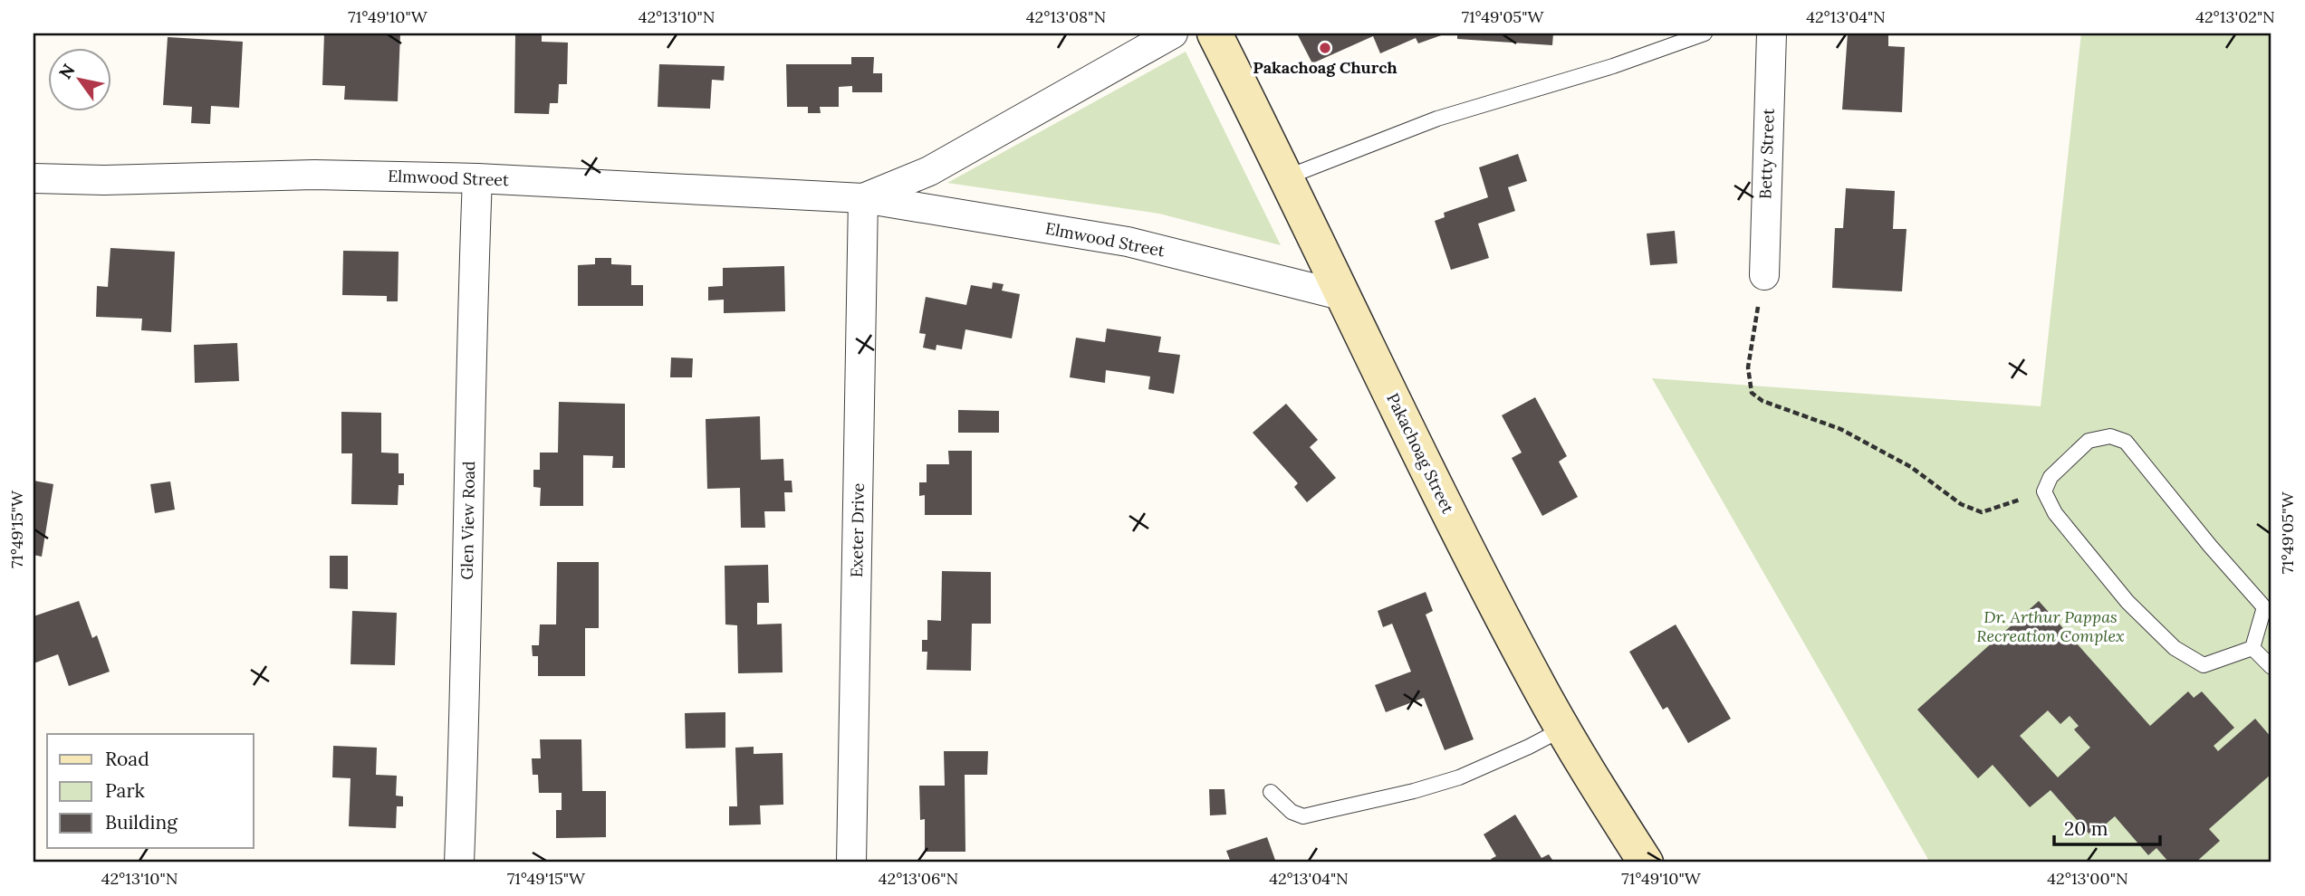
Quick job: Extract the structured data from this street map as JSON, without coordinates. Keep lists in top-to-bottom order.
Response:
{
  "streets": {
    "street": [
      "Betty Street",
      "Elmwood Street",
      "Pakachoag Street",
      "Glen View Road",
      "Exeter Drive"
    ]
  },
  "crossings": [
    ["Elmwood Street", "Pakachoag Street"],
    ["Elmwood Street", "Glen View Road"],
    ["Elmwood Street", "Exeter Drive"]
  ],
  "parks": ["Dr. Arthur Pappas Recreation Complex"],
  "places": ["Pakachoag Church"],
  "legend": ["Road", "Park", "Building"],
  "scale_bar": "20 m",
  "north": "top left",
  "coordinates": [
    "71°49'10\"W",
    "42°13'10\"N",
    "42°13'08\"N",
    "71°49'05\"W",
    "42°13'04\"N",
    "42°13'02\"N",
    "71°49'15\"W",
    "42°13'06\"N",
    "42°13'00\"N"
  ]
}
